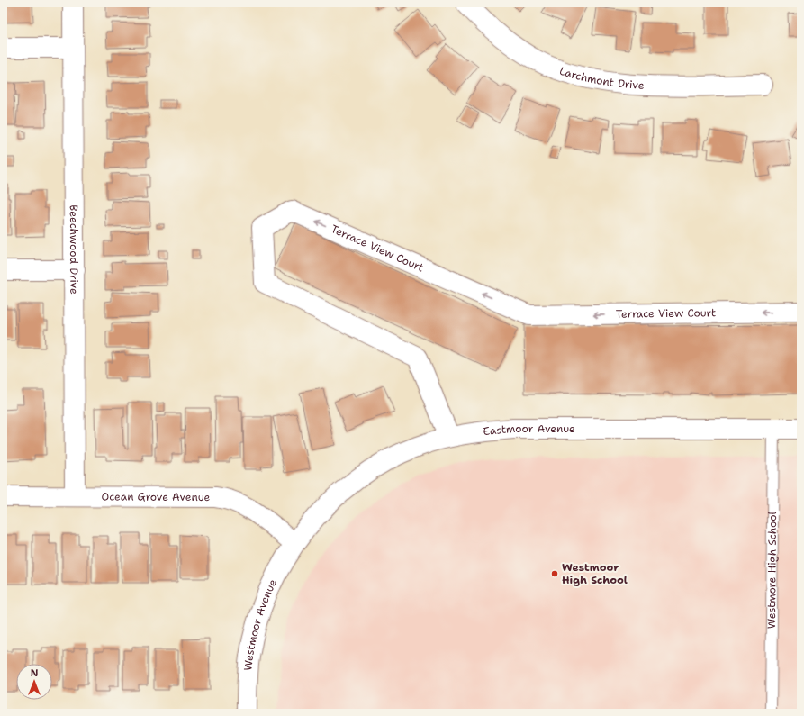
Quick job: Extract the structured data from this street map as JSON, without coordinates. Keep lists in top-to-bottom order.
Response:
{
  "streets": {
    "street": [
      "Larchmont Drive",
      "Terrace View Court",
      "Beechwood Drive",
      "Eastmoor Avenue",
      "Ocean Grove Avenue",
      "Westmoor Avenue"
    ],
    "lane": ["Westmore High School"]
  },
  "crossings": [
    ["Terrace View Court", "Eastmoor Avenue"],
    ["Beechwood Drive", "Ocean Grove Avenue"],
    ["Eastmoor Avenue", "Ocean Grove Avenue"],
    ["Eastmoor Avenue", "Westmore High School"],
    ["Eastmoor Avenue", "Westmoor Avenue"],
    ["Ocean Grove Avenue", "Westmoor Avenue"]
  ],
  "places": ["Westmoor High School"],
  "north": "top"
}
